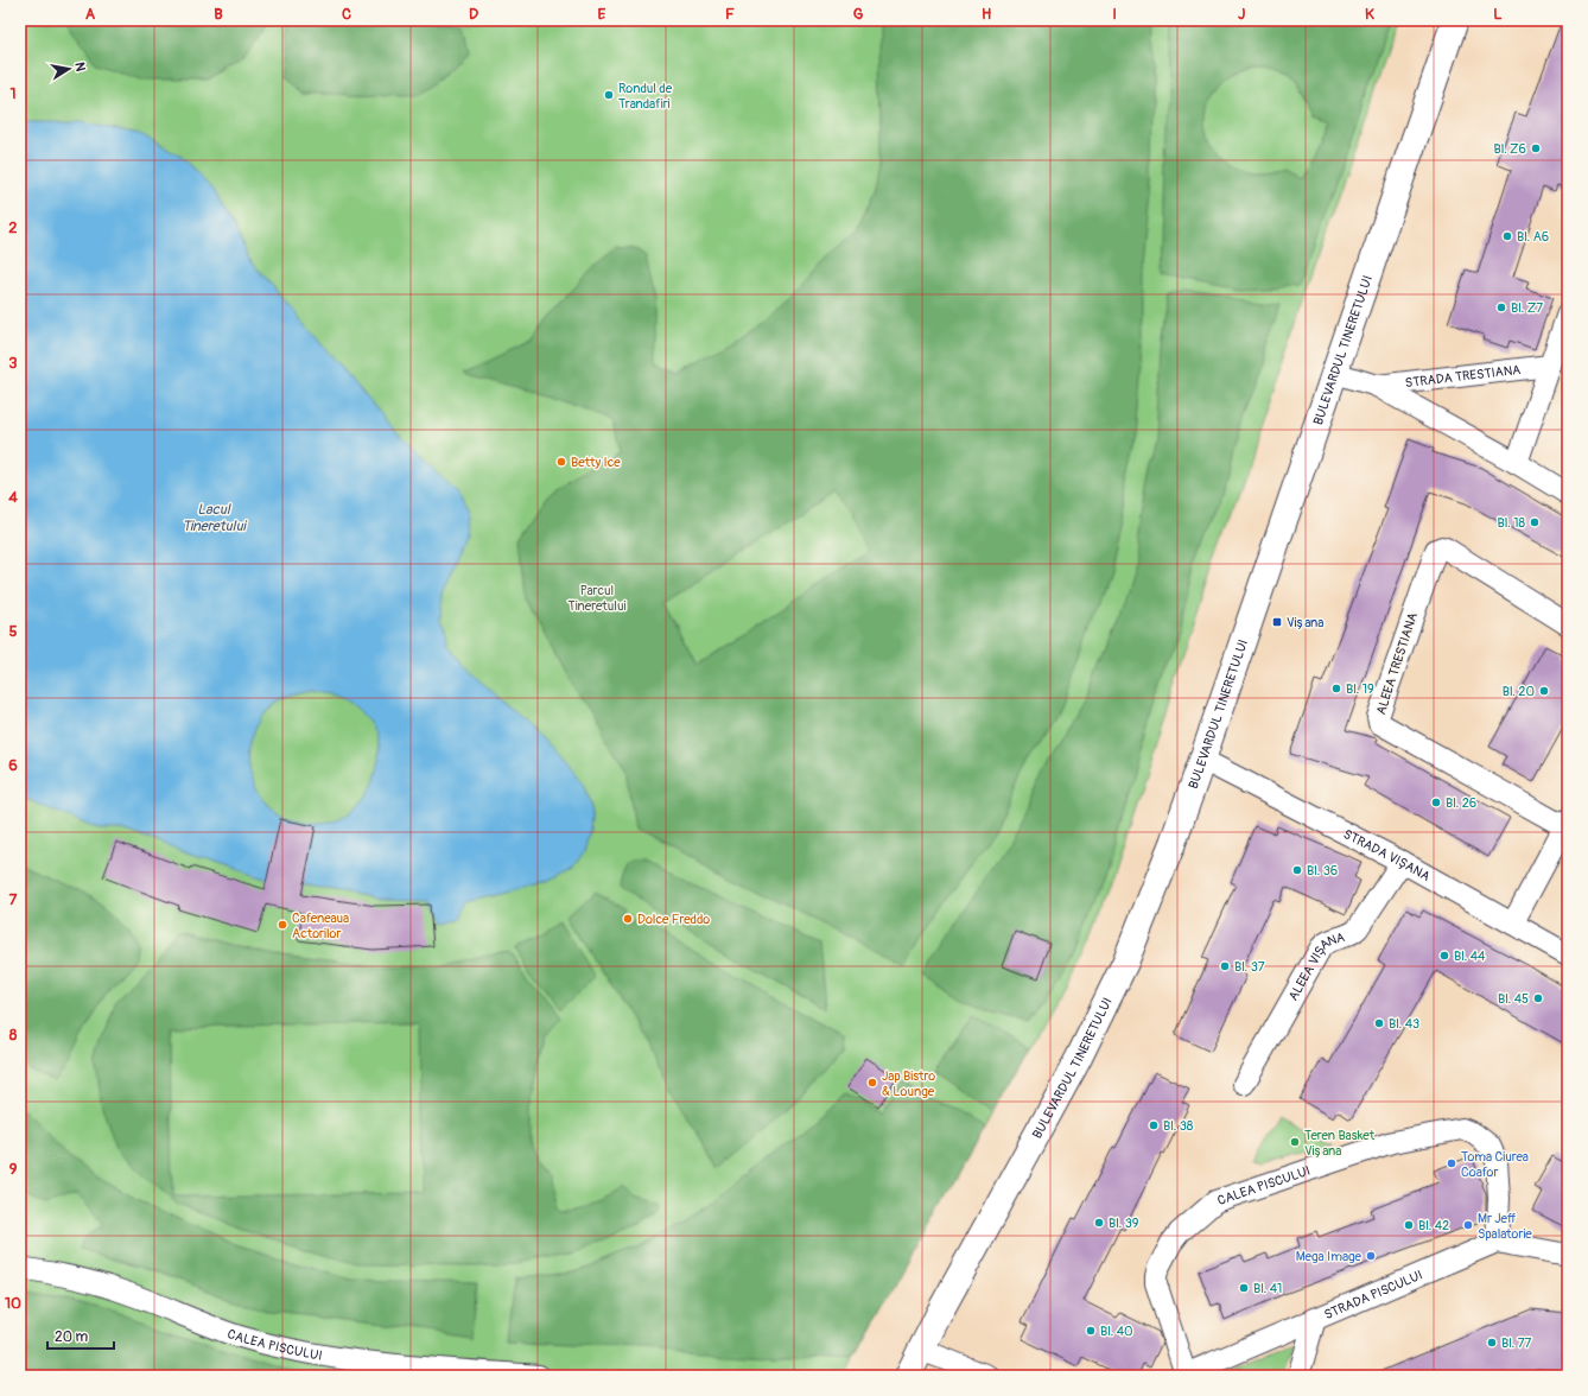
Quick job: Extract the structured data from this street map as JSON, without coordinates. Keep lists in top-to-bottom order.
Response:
{
  "streets": {
    "main road": ["BULEVARDUL TINERETULUI"],
    "street": [
      "STRADA TRESTIANA",
      "ALEEA TRESTIANA",
      "STRADA VIȘANA",
      "ALEEA VIȘANA",
      "CALEA PISCULUI",
      "STRADA PISCULUI"
    ]
  },
  "crossings": [
    ["BULEVARDUL TINERETULUI", "STRADA VIȘANA"],
    ["ALEEA TRESTIANA", "STRADA VIȘANA"],
    ["STRADA VIȘANA", "ALEEA VIȘANA"],
    ["CALEA PISCULUI", "STRADA PISCULUI"]
  ],
  "water": ["Lacul Tineretului"],
  "parks": ["Parcul Tineretului"],
  "places": {
    "other": [
      "Rondul de Trandafiri",
      "Bl. Z6",
      "Bl. A6",
      "Bl. Z7",
      "Betty Ice",
      "Bl. 18",
      "Bl. 19",
      "Bl. 20",
      "Bl. 26",
      "Bl. 36",
      "Dolce Freddo",
      "Cafeneaua Actorilor",
      "Bl. 44",
      "Bl. 37",
      "Bl. 45",
      "Bl. 43",
      "Jap Bistro & Lounge",
      "Bl. 38",
      "Teren Basket Vișana",
      "Toma Ciurea Coafor",
      "Bl. 39",
      "Bl. 42",
      "Mr Jeff Spalatorie",
      "Mega Image",
      "Bl. 41",
      "Bl. 40",
      "Bl. 77"
    ],
    "transit": ["Vișana"]
  },
  "scale_bar": "20 m",
  "north": "right",
  "grid": {
    "columns": [
      "A",
      "B",
      "C",
      "D",
      "E",
      "F",
      "G",
      "H",
      "I",
      "J",
      "K",
      "L"
    ],
    "rows": [
      "1",
      "2",
      "3",
      "4",
      "5",
      "6",
      "7",
      "8",
      "9",
      "10"
    ]
  }
}
